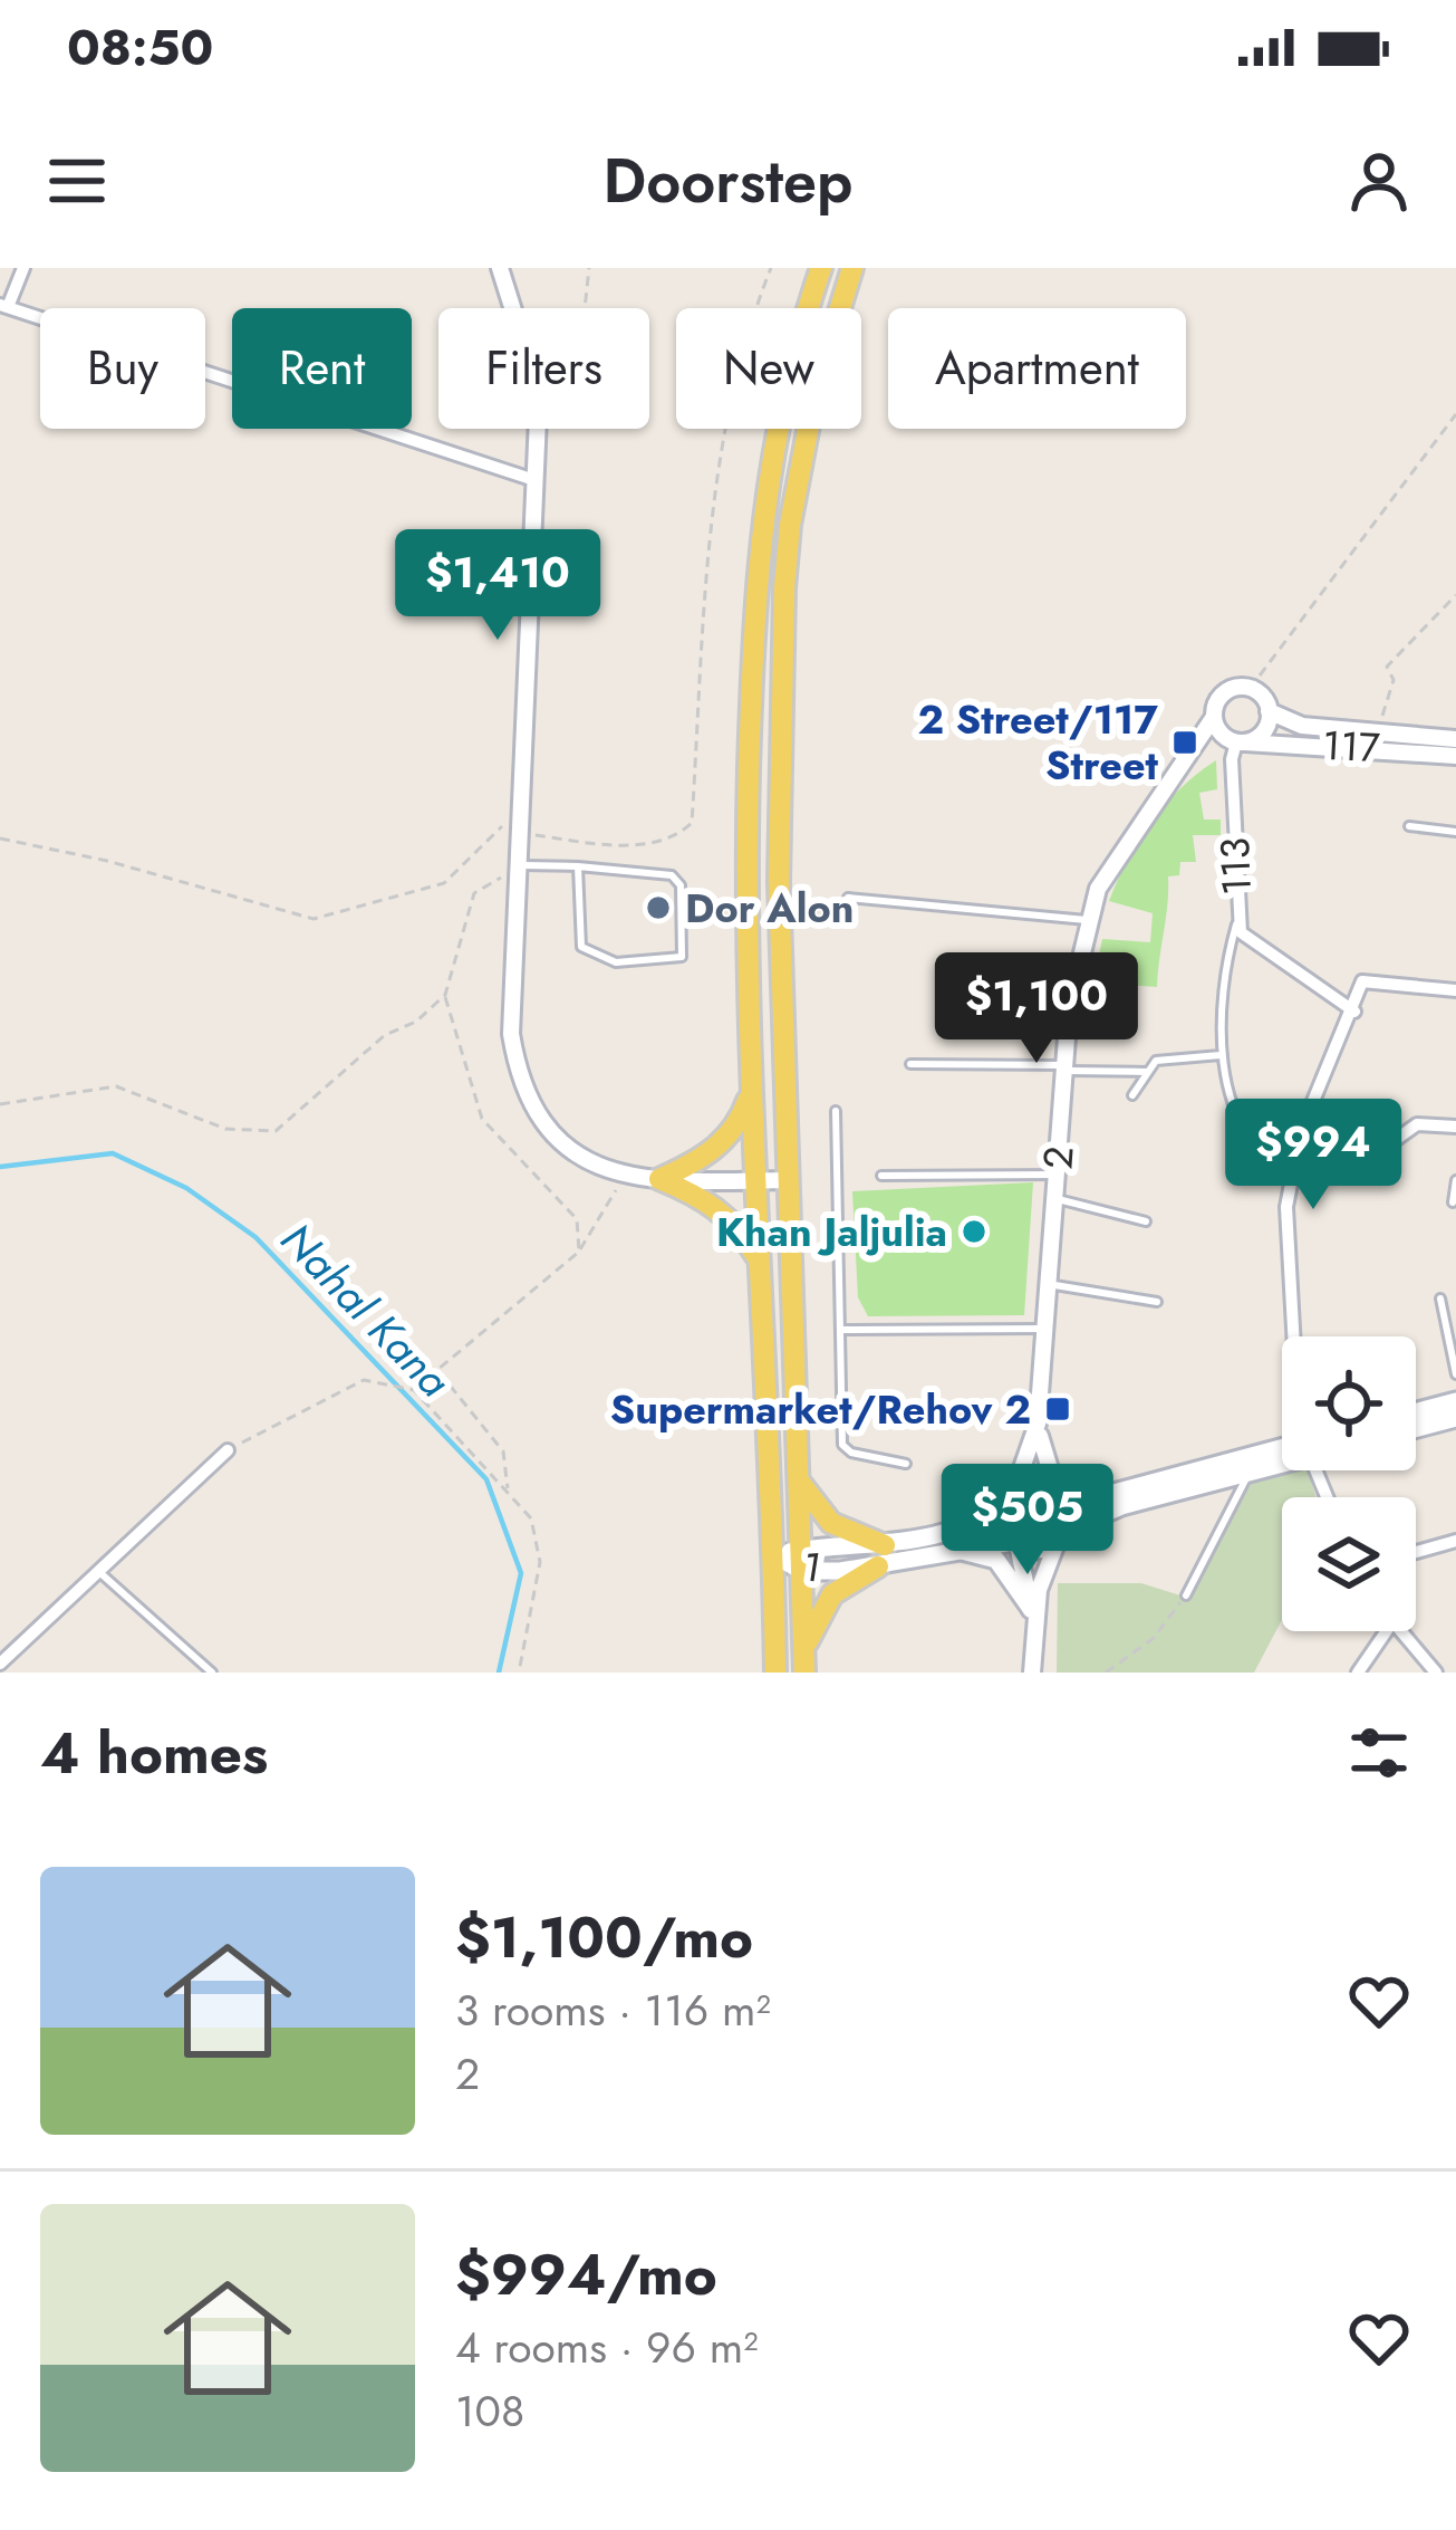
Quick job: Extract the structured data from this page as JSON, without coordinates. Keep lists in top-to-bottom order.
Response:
{
  "streets": {
    "main road": ["1"],
    "street": ["117", "113", "2"]
  },
  "crossings": [
    ["117", "113"],
    ["117", "2"],
    ["113", "2"],
    ["2", "1"]
  ],
  "water": ["Nahal Kana"],
  "places": {
    "transit": ["2 Street/117 Street", "Supermarket/Rehov 2"],
    "other": ["Dor Alon", "Khan Jaljulia"]
  },
  "page": {
    "status": "08:50",
    "header": "Doorstep",
    "chip": [
      "Buy",
      "Rent",
      "Filters",
      "New",
      "Apartment"
    ],
    "price": [
      "$1,410",
      "$1,100",
      "$994",
      "$505"
    ],
    "heading": "4 homes",
    "list": [
      {
        "name": "$1,100/mo",
        "note": "3 rooms · 116 m² · 2"
      },
      {
        "name": "$994/mo",
        "note": "4 rooms · 96 m² · 108"
      }
    ]
  }
}
